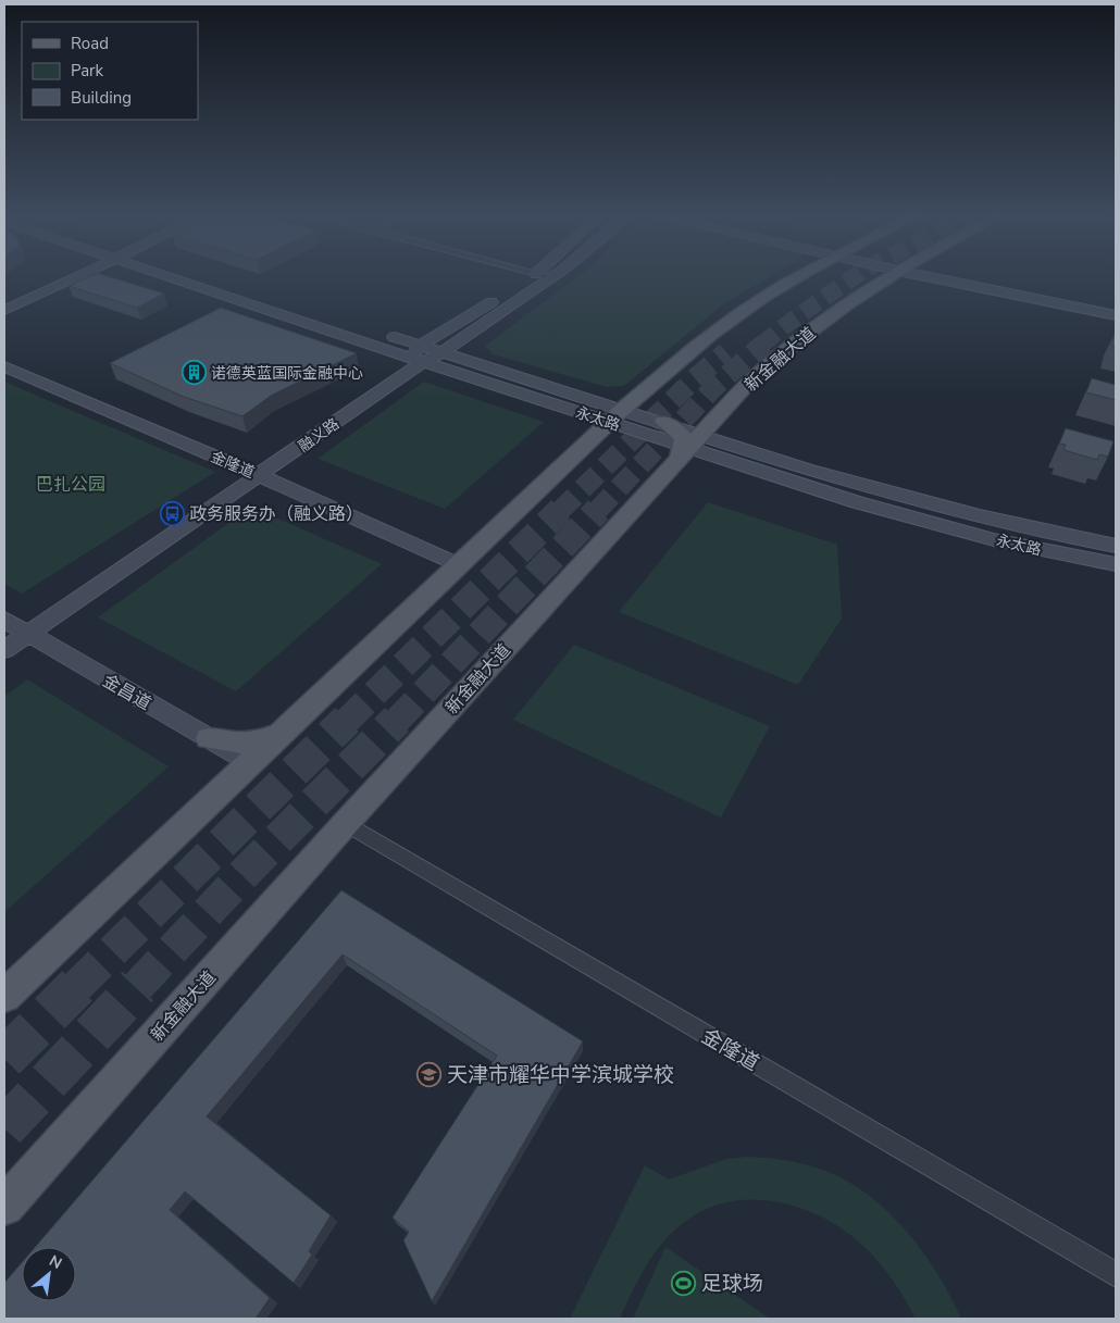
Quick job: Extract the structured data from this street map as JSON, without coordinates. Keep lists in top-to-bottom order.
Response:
{
  "streets": {
    "main road": [
      "新金融大道",
      "永太路",
      "融义路",
      "金隆道",
      "金昌道"
    ]
  },
  "crossings": [
    ["新金融大道", "永太路"],
    ["新金融大道", "金隆道"],
    ["永太路", "融义路"],
    ["融义路", "金隆道"],
    ["融义路", "金昌道"]
  ],
  "parks": ["巴扎公园"],
  "places": {
    "building": ["诺德英蓝国际金融中心"],
    "bus stop": ["政务服务办（融义路）"],
    "school or university": ["天津市耀华中学滨城学校"],
    "sports": ["足球场"]
  },
  "legend": ["Road", "Park", "Building"],
  "north": "top right"
}
